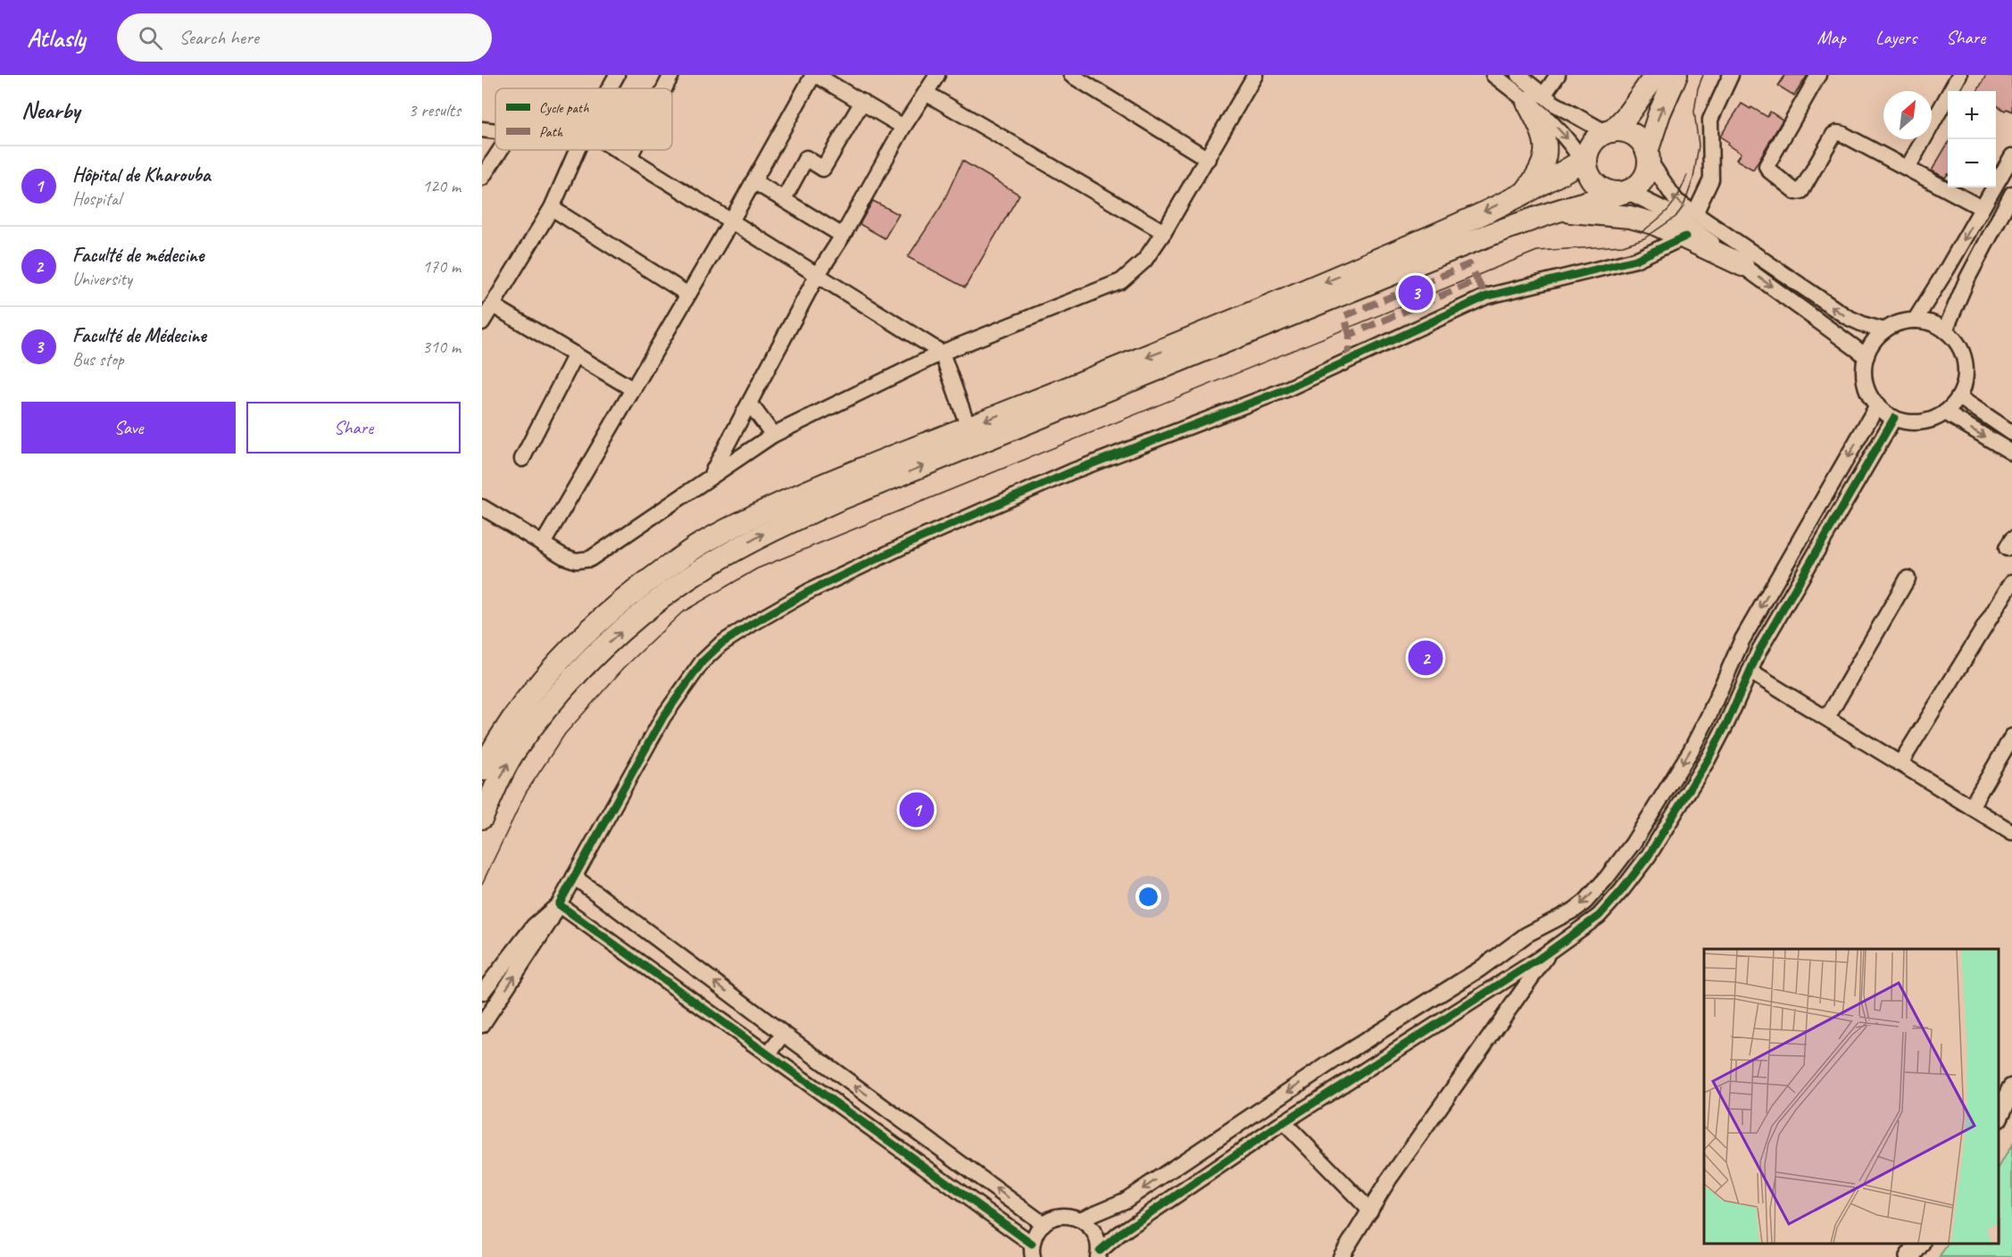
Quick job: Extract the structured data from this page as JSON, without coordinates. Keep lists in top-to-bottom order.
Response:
{
  "legend": ["Cycle path", "Path"],
  "north": "top right",
  "page": {
    "header": "Atlasly",
    "search": "Search here",
    "nav": ["Map", "Layers", "Share"],
    "heading": ["Nearby", "3 results"],
    "map_buttons": ["+", "−"],
    "list": [
      {
        "mark": "1",
        "name": "Hôpital de Kharouba",
        "note": "Hospital",
        "value": "120 m"
      },
      {
        "mark": "2",
        "name": "Faculté de médecine",
        "note": "University",
        "value": "170 m"
      },
      {
        "mark": "3",
        "name": "Faculté de Médecine",
        "note": "Bus stop",
        "value": "310 m"
      }
    ],
    "pins": ["3", "2", "1"],
    "buttons": ["Save", "Share"]
  }
}
